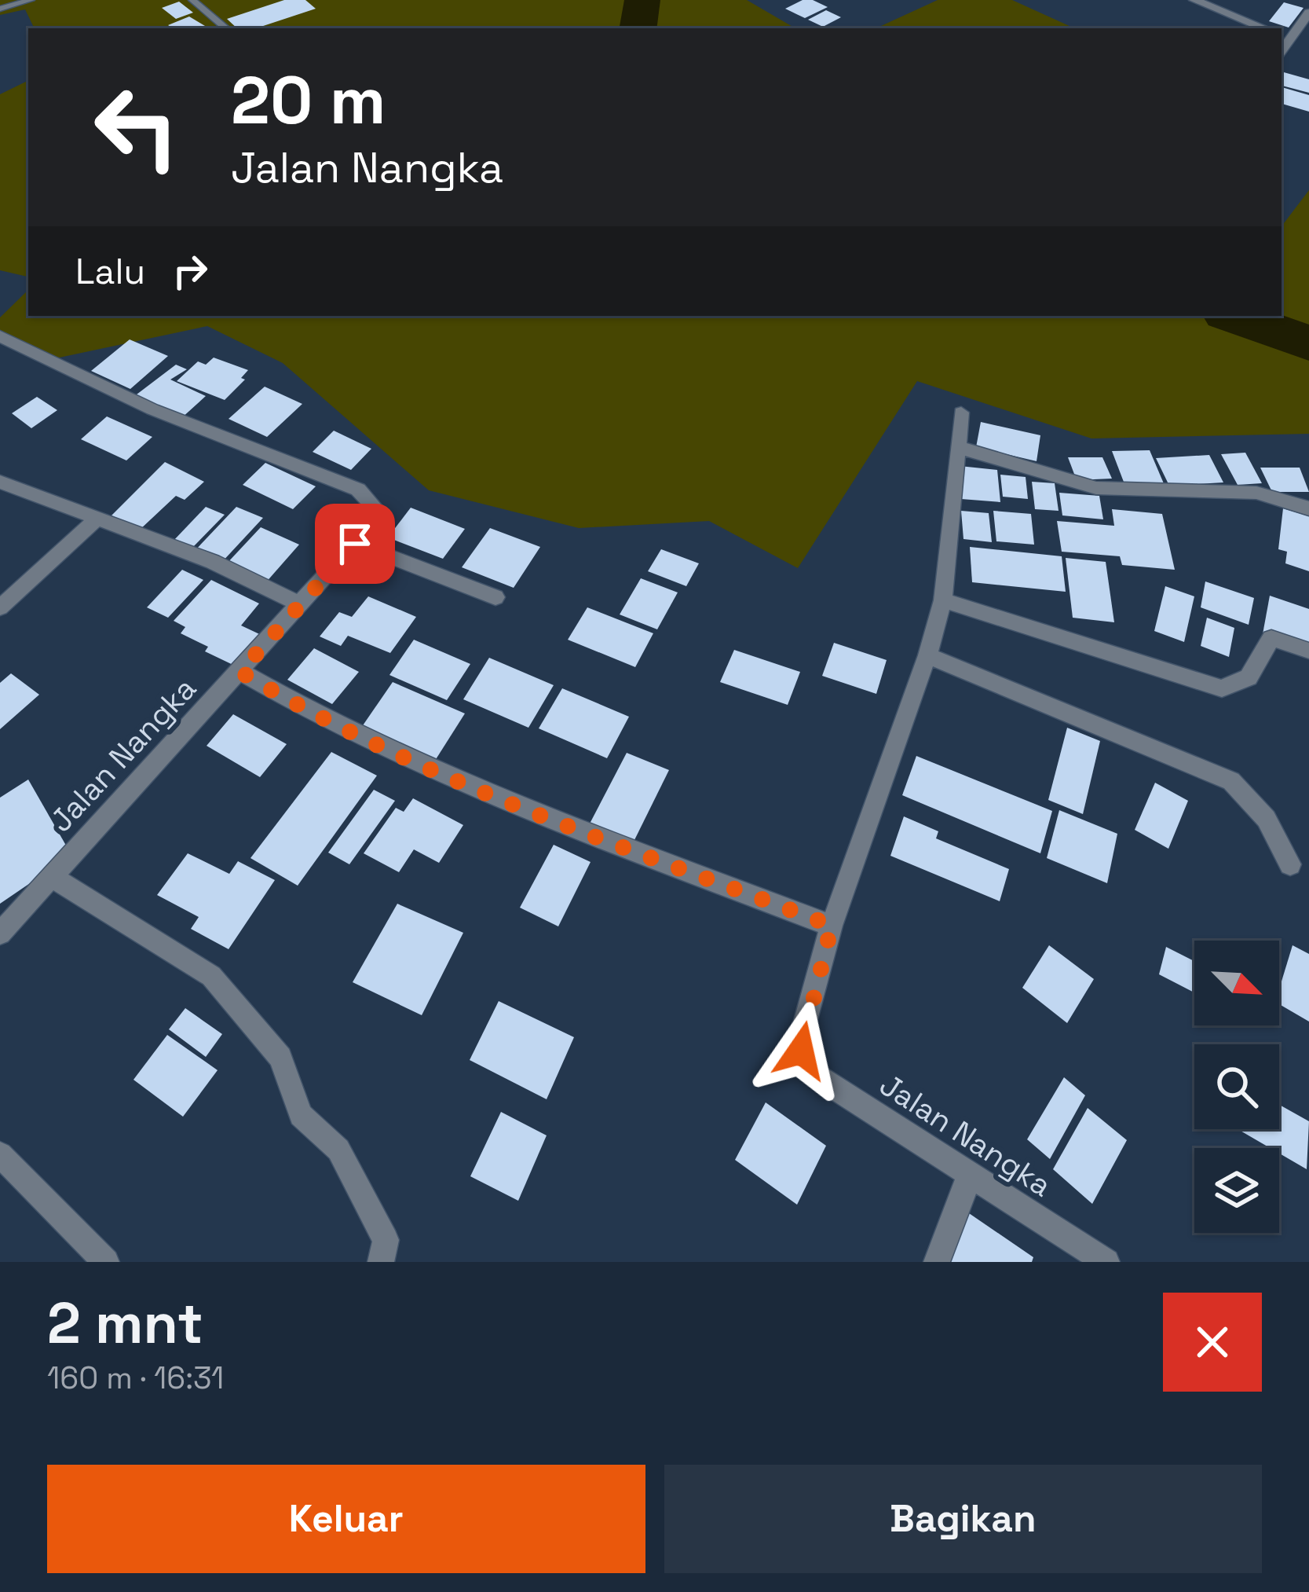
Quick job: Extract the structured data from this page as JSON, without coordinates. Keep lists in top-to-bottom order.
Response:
{
  "streets": {
    "street": ["Jalan Nangka"]
  },
  "north": "bottom right",
  "page": {
    "turn": ["20 m", "Jalan Nangka"],
    "then": "Lalu",
    "heading": ["2 mnt", "160 m · 16:31"],
    "buttons": ["Keluar", "Bagikan"]
  }
}
